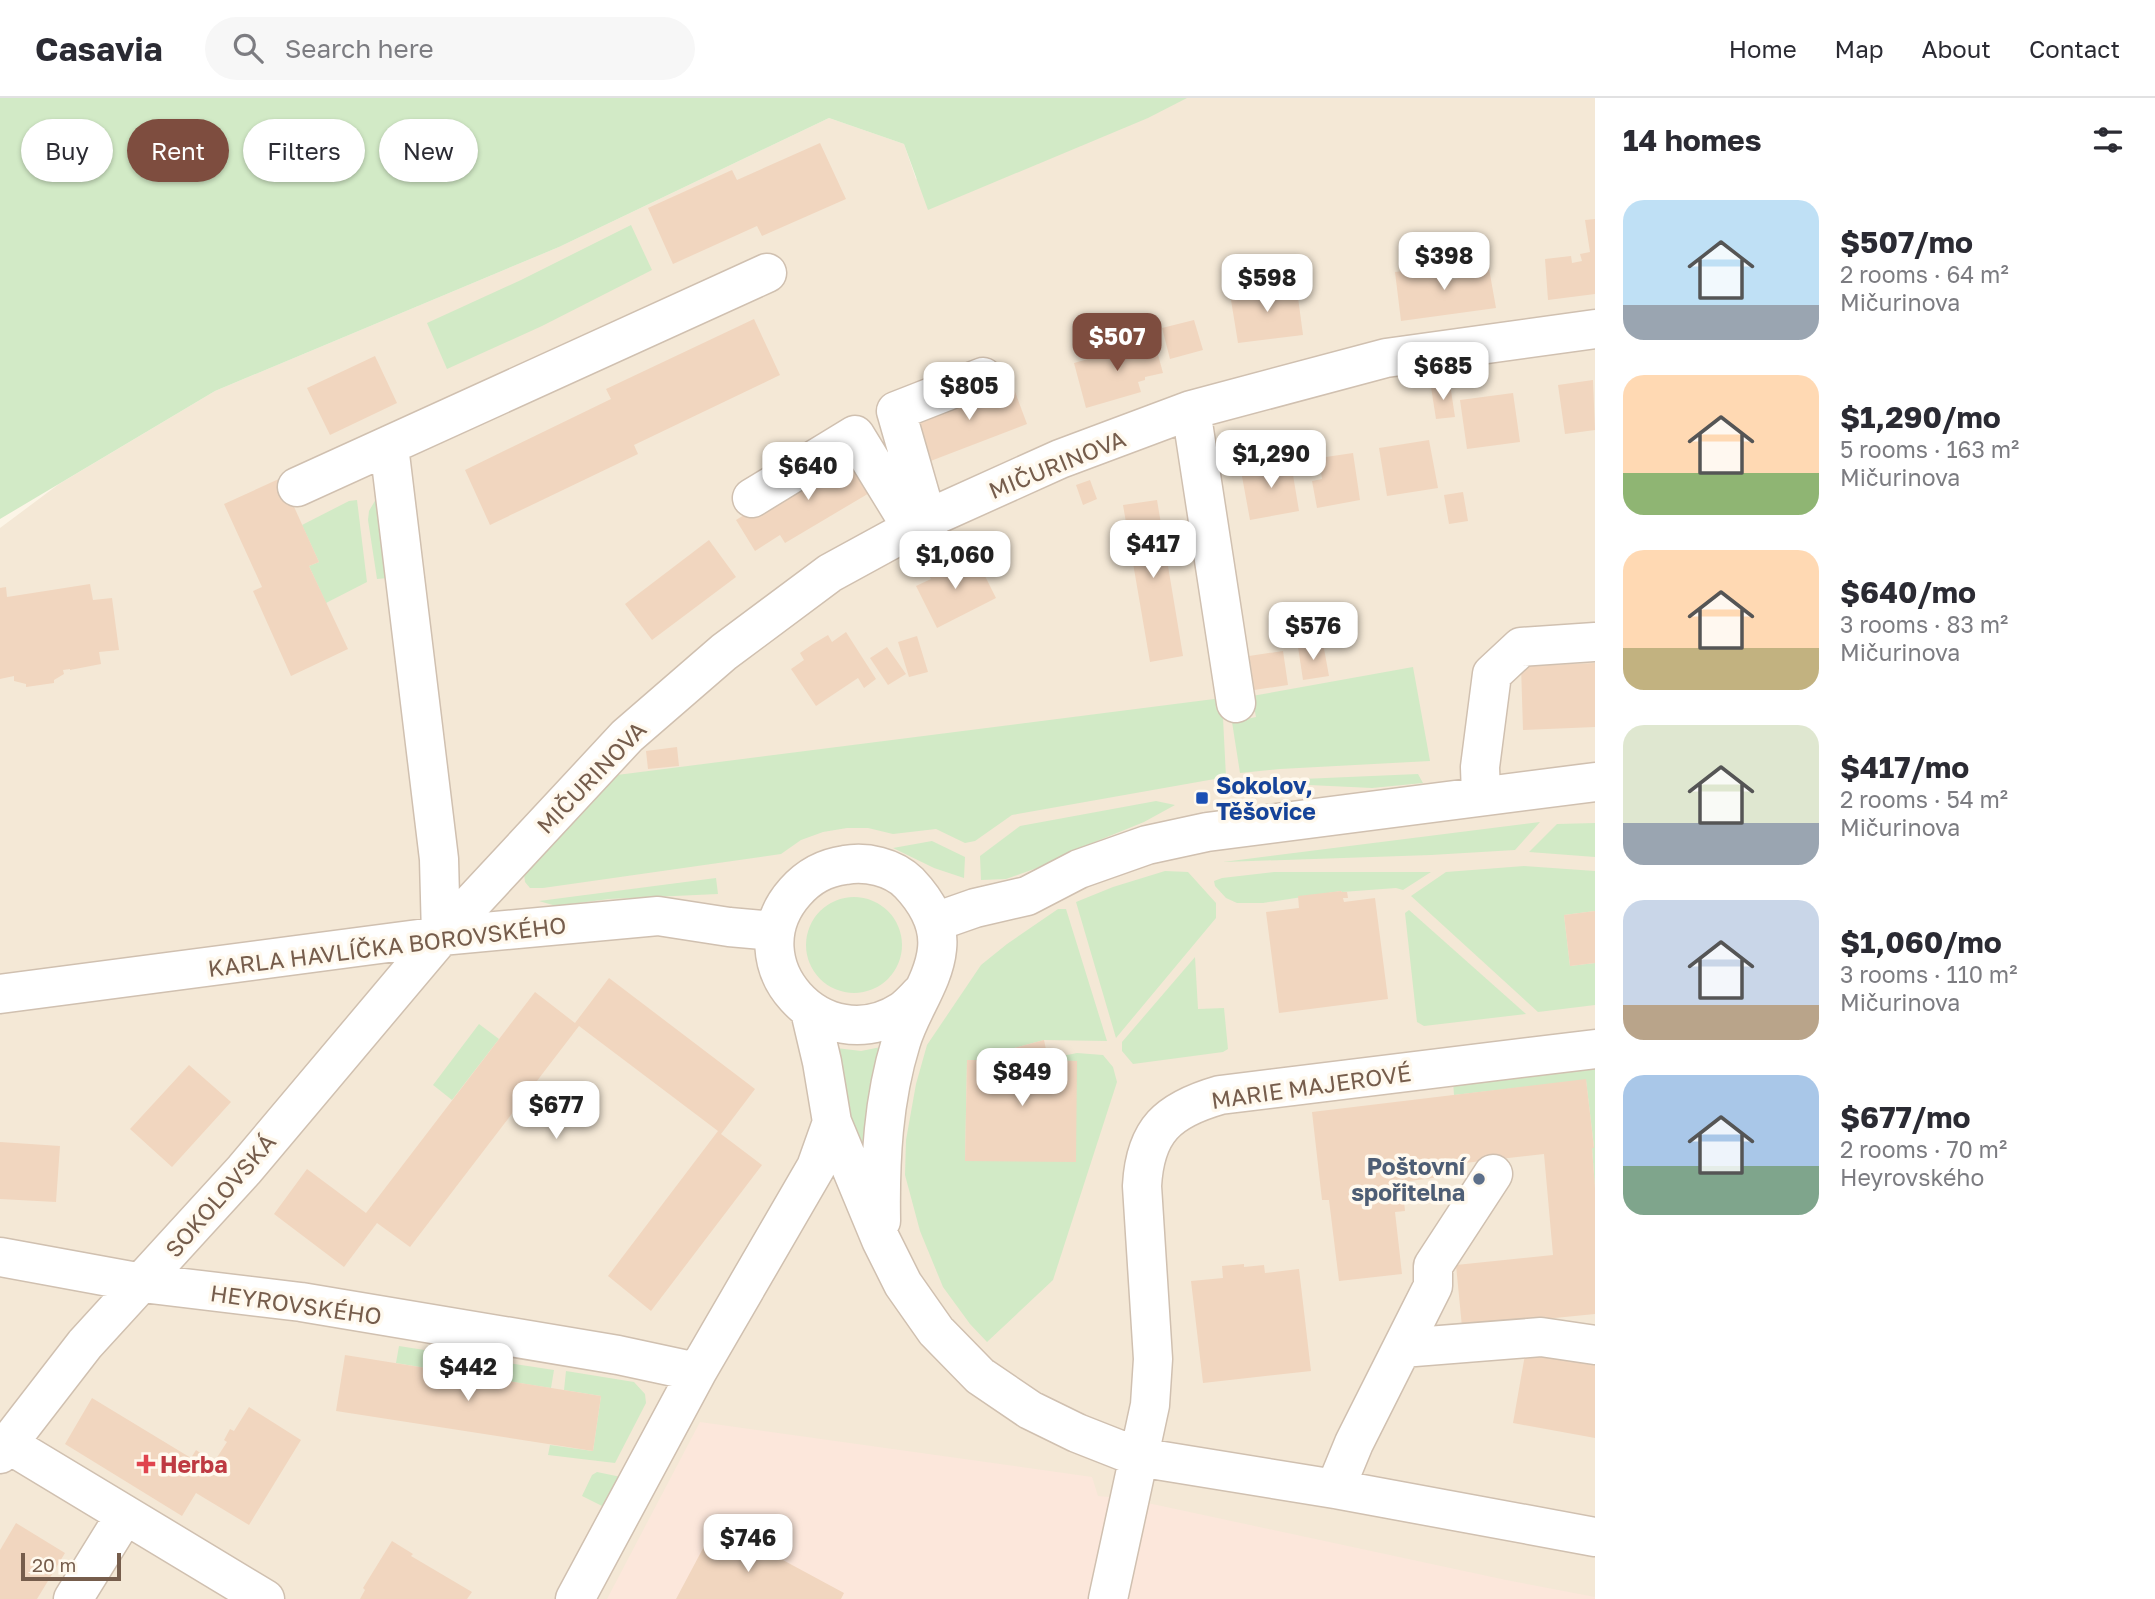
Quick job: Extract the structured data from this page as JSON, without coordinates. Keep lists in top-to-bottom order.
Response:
{
  "streets": {
    "street": [
      "MIČURINOVA",
      "KARLA HAVLÍČKA BOROVSKÉHO",
      "MARIE MAJEROVÉ",
      "SOKOLOVSKÁ",
      "HEYROVSKÉHO"
    ]
  },
  "crossings": [
    ["MIČURINOVA", "KARLA HAVLÍČKA BOROVSKÉHO"],
    ["MIČURINOVA", "SOKOLOVSKÁ"],
    ["KARLA HAVLÍČKA BOROVSKÉHO", "SOKOLOVSKÁ"],
    ["SOKOLOVSKÁ", "HEYROVSKÉHO"]
  ],
  "places": {
    "transit": ["Sokolov, Těšovice"],
    "other": ["Poštovní spořitelna"],
    "health": ["Herba"]
  },
  "scale_bar": "20 m",
  "page": {
    "header": "Casavia",
    "search": "Search here",
    "nav": [
      "Home",
      "Map",
      "About",
      "Contact"
    ],
    "heading": "14 homes",
    "chip": [
      "Buy",
      "Rent",
      "Filters",
      "New"
    ],
    "list": [
      {
        "name": "$507/mo",
        "note": "2 rooms · 64 m² · Mičurinova"
      },
      {
        "name": "$1,290/mo",
        "note": "5 rooms · 163 m² · Mičurinova"
      },
      {
        "name": "$640/mo",
        "note": "3 rooms · 83 m² · Mičurinova"
      },
      {
        "name": "$417/mo",
        "note": "2 rooms · 54 m² · Mičurinova"
      },
      {
        "name": "$1,060/mo",
        "note": "3 rooms · 110 m² · Mičurinova"
      },
      {
        "name": "$677/mo",
        "note": "2 rooms · 70 m² · Heyrovského"
      }
    ],
    "price": [
      "$398",
      "$598",
      "$507",
      "$685",
      "$805",
      "$1,290",
      "$640",
      "$417",
      "$1,060",
      "$576",
      "$849",
      "$677",
      "$442",
      "$746"
    ],
    "scale": "20 m"
  }
}
